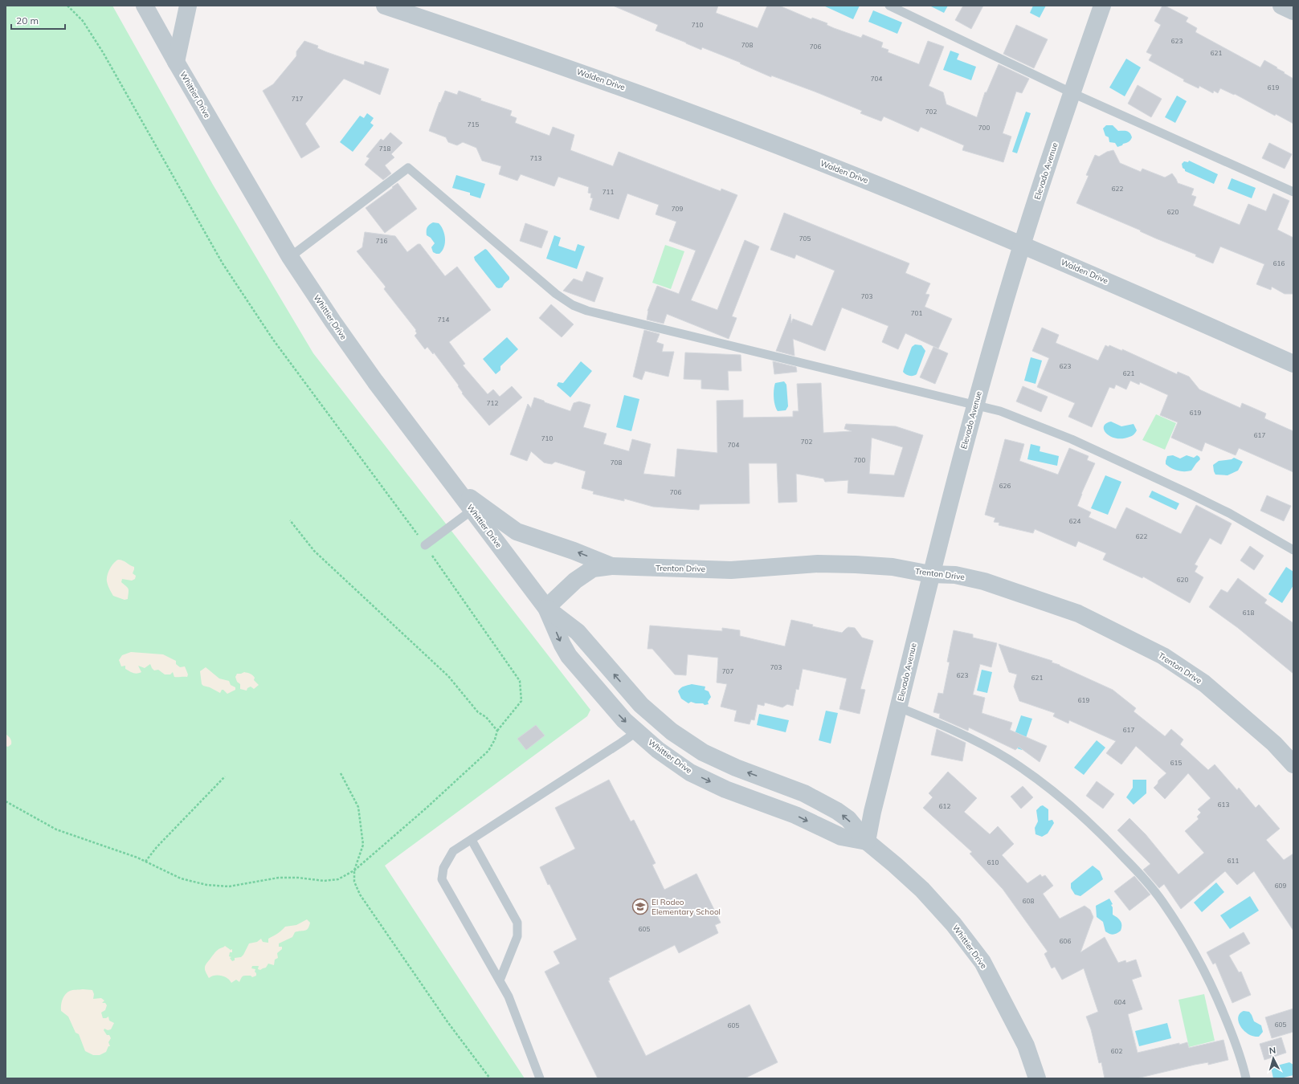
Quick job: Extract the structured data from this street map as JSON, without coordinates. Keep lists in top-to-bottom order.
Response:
{
  "streets": {
    "street": [
      "Walden Drive",
      "Whittier Drive",
      "Elevado Avenue",
      "Trenton Drive"
    ]
  },
  "crossings": [
    ["Walden Drive", "Elevado Avenue"],
    ["Whittier Drive", "Elevado Avenue"],
    ["Whittier Drive", "Trenton Drive"],
    ["Elevado Avenue", "Trenton Drive"]
  ],
  "places": {
    "school or university": ["El Rodeo Elementary School"]
  },
  "house_numbers": [
    "710",
    "623",
    "708",
    "706",
    "621",
    "704",
    "619",
    "717",
    "702",
    "715",
    "700",
    "718",
    "713",
    "622",
    "711",
    "709",
    "620",
    "705",
    "716",
    "616",
    "703",
    "701",
    "714",
    "623",
    "621",
    "712",
    "619",
    "617",
    "710",
    "702",
    "704",
    "700",
    "708",
    "626",
    "706",
    "624",
    "622",
    "620",
    "618",
    "703",
    "707",
    "623",
    "621",
    "619",
    "617",
    "615",
    "613",
    "612",
    "611",
    "610",
    "609",
    "608",
    "605",
    "606",
    "604",
    "605",
    "605",
    "602"
  ],
  "scale_bar": "20 m",
  "north": "top"
}
